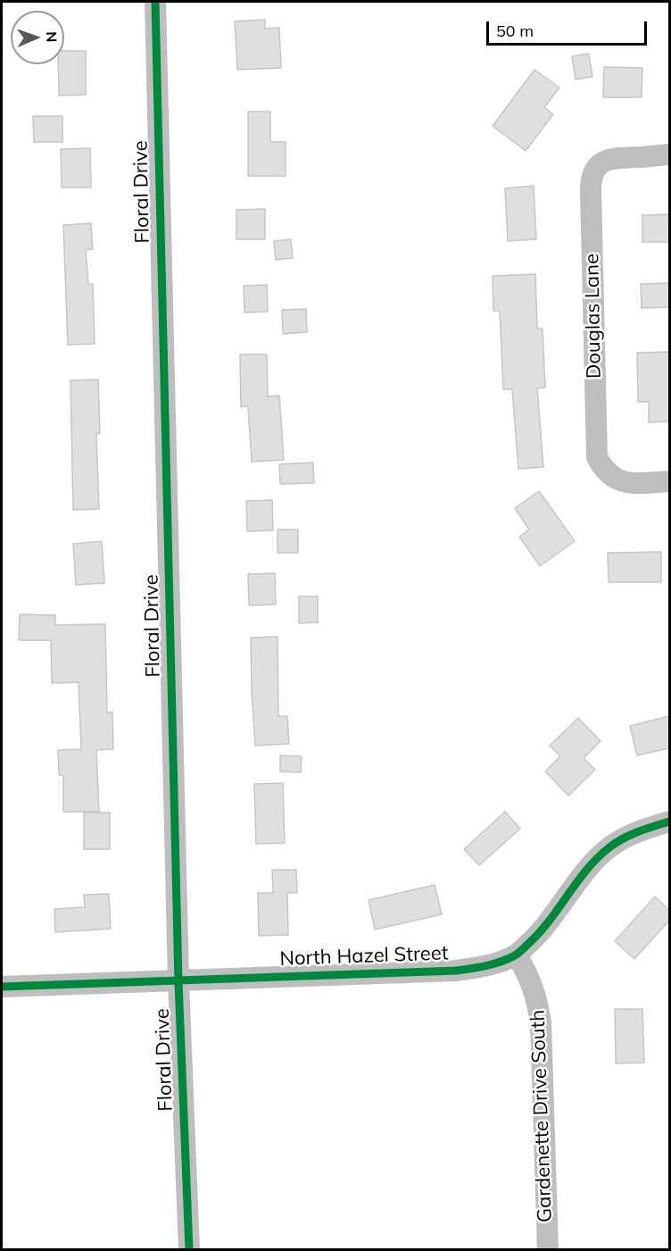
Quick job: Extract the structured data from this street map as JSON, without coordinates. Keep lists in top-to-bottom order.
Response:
{
  "streets": {
    "street": [
      "Floral Drive",
      "Douglas Lane",
      "North Hazel Street",
      "Gardenette Drive South"
    ]
  },
  "crossings": [
    ["Floral Drive", "North Hazel Street"],
    ["North Hazel Street", "Gardenette Drive South"]
  ],
  "scale_bar": "50 m",
  "north": "right"
}
